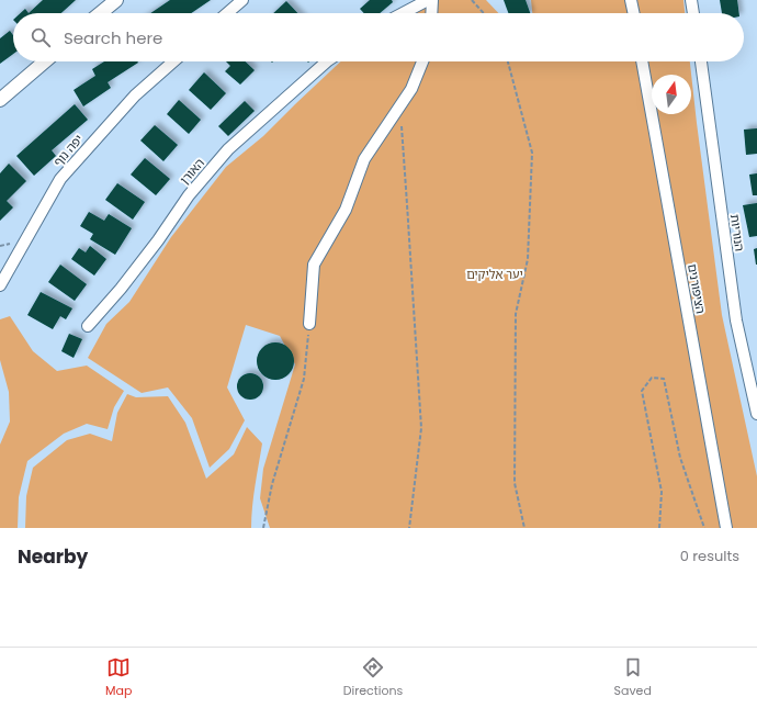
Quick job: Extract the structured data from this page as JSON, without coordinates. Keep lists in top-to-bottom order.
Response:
{
  "streets": {
    "street": [
      "יפה נוף",
      "האורן",
      "הנוריות",
      "הציפורנים"
    ]
  },
  "parks": ["יער אליקים"],
  "north": "top",
  "page": {
    "search": "Search here",
    "heading": ["Nearby", "0 results"],
    "nav": ["Map", "Directions", "Saved"]
  }
}
